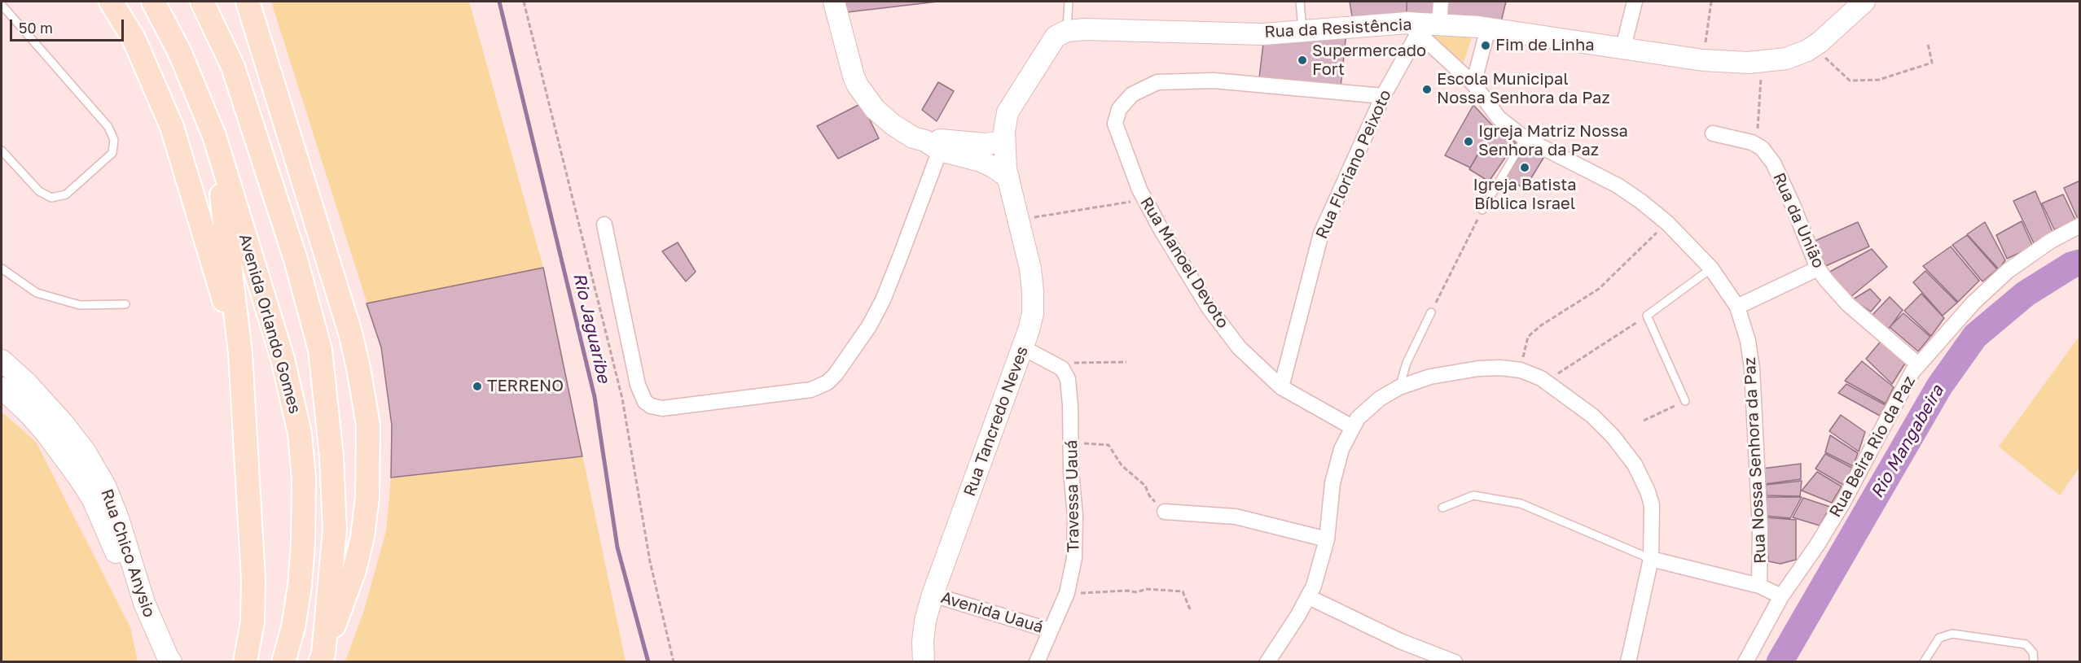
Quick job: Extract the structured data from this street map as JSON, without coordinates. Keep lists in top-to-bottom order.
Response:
{
  "streets": {
    "main road": ["Avenida Orlando Gomes"],
    "street": [
      "Rua da Resistência",
      "Rua Floriano Peixoto",
      "Rua da União",
      "Rua Manoel Devoto",
      "Rua Tancredo Neves",
      "Rua Beira Rio da Paz",
      "Rua Nossa Senhora da Paz",
      "Travessa Uauá",
      "Rua Chico Anysio",
      "Avenida Uauá"
    ]
  },
  "crossings": [
    ["Rua da Resistência", "Rua Floriano Peixoto"],
    ["Rua da Resistência", "Rua Nossa Senhora da Paz"],
    ["Rua Floriano Peixoto", "Rua Manoel Devoto"],
    ["Rua Floriano Peixoto", "Rua Nossa Senhora da Paz"],
    ["Rua da União", "Rua Beira Rio da Paz"],
    ["Rua Tancredo Neves", "Avenida Uauá"],
    ["Travessa Uauá", "Avenida Uauá"]
  ],
  "water": ["Rio Jaguaribe", "Rio Mangabeira"],
  "places": [
    "Fim de Linha",
    "Supermercado Fort",
    "Escola Municipal Nossa Senhora da Paz",
    "Igreja Matriz Nossa Senhora da Paz",
    "Igreja Batista Bíblica Israel",
    "TERRENO"
  ],
  "scale_bar": "50 m"
}
